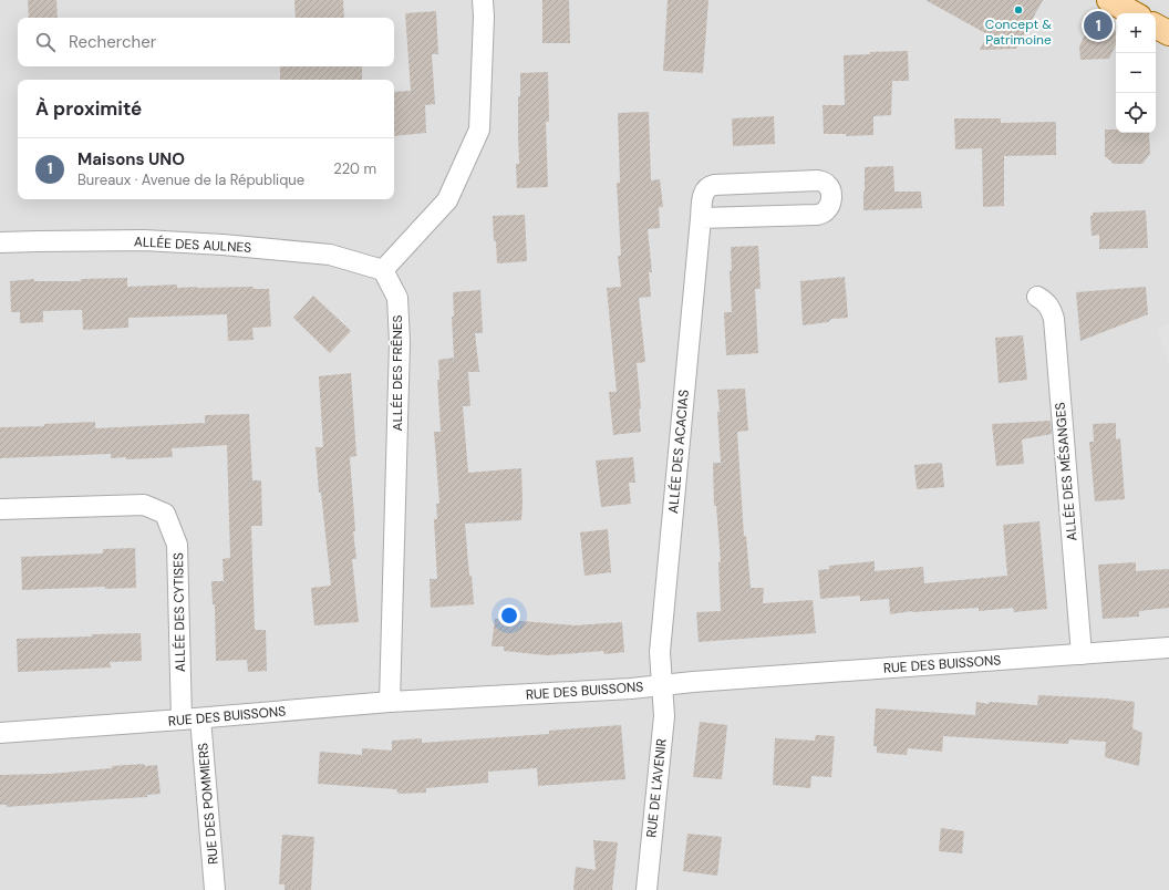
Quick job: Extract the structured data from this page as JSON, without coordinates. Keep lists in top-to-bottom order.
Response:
{
  "streets": {
    "street": [
      "ALLÉE DES AULNES",
      "ALLÉE DES FRÊNES",
      "ALLÉE DES ACACIAS",
      "ALLÉE DES MÉSANGES",
      "ALLÉE DES CYTISES",
      "RUE DES BUISSONS",
      "RUE DE L'AVENIR",
      "RUE DES POMMIERS"
    ]
  },
  "crossings": [
    ["ALLÉE DES AULNES", "ALLÉE DES FRÊNES"],
    ["ALLÉE DES FRÊNES", "RUE DES BUISSONS"],
    ["ALLÉE DES ACACIAS", "RUE DES BUISSONS"],
    ["ALLÉE DES ACACIAS", "RUE DE L'AVENIR"],
    ["ALLÉE DES MÉSANGES", "RUE DES BUISSONS"],
    ["ALLÉE DES CYTISES", "RUE DES BUISSONS"],
    ["ALLÉE DES CYTISES", "RUE DES POMMIERS"],
    ["RUE DES BUISSONS", "RUE DE L'AVENIR"],
    ["RUE DES BUISSONS", "RUE DES POMMIERS"]
  ],
  "places": ["Concept & Patrimoine"],
  "page": {
    "pins": "1",
    "map_buttons": ["+", "−"],
    "search": "Rechercher",
    "heading": "À proximité",
    "list": [
      {
        "mark": "1",
        "name": "Maisons UNO",
        "note": "Bureaux · Avenue de la République",
        "value": "220 m"
      }
    ]
  }
}
